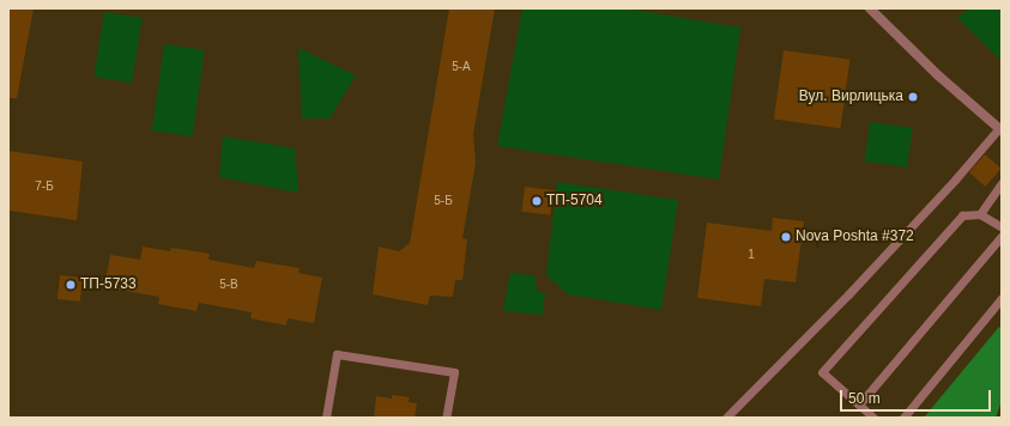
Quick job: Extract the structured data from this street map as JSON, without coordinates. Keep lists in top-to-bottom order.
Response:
{
  "places": [
    "Вул. Вирлицька",
    "ТП-5704",
    "Nova Poshta #372",
    "ТП-5733"
  ],
  "house_numbers": [
    "5-А",
    "7-Б",
    "5-Б",
    "1",
    "5-В"
  ],
  "scale_bar": "50 m"
}
